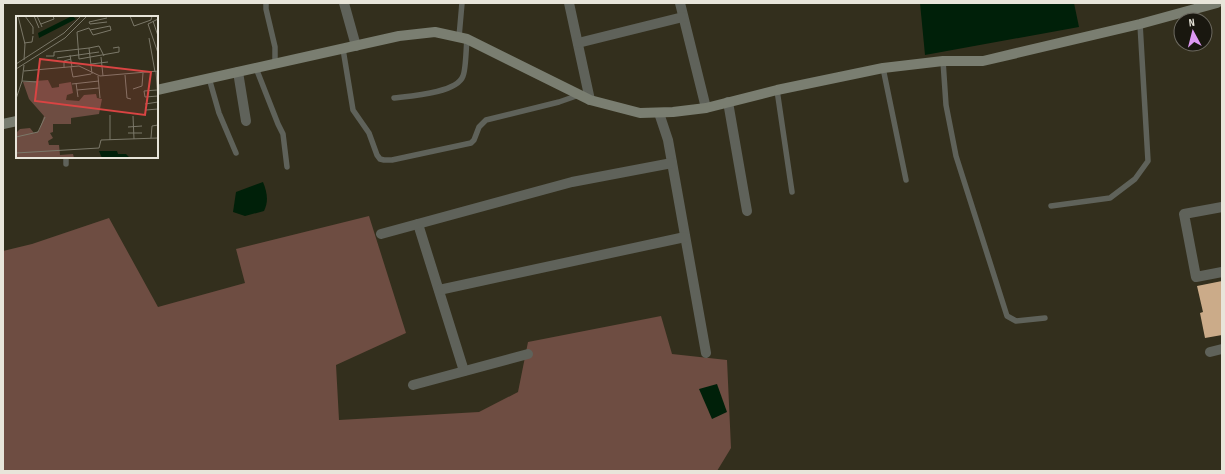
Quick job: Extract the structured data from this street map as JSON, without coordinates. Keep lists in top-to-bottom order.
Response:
{
  "north": "top"
}
